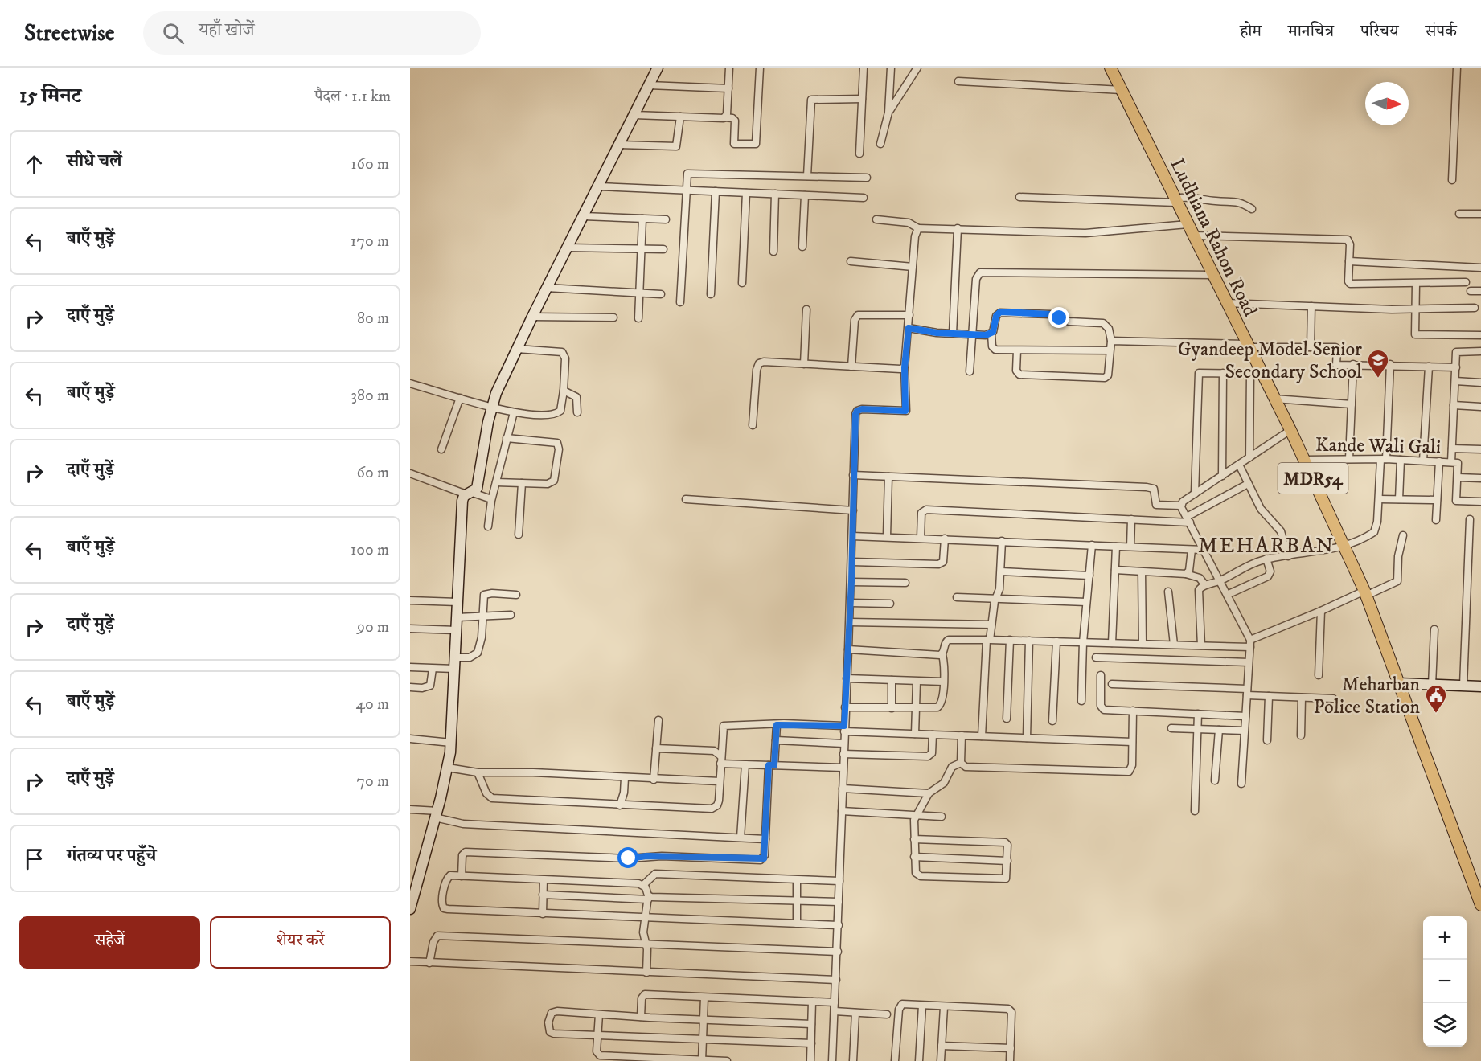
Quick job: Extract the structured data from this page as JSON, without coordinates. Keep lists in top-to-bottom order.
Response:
{
  "streets": {
    "main road": ["Ludhiana Rahon Road", "MDR54"],
    "street": ["Kande Wali Gali"]
  },
  "crossings": [
    ["Ludhiana Rahon Road", "Kande Wali Gali"]
  ],
  "districts": ["MEHARBAN"],
  "places": {
    "school or university": ["Gyandeep Model Senior Secondary School"],
    "public building": ["Meharban Police Station"]
  },
  "north": "right",
  "page": {
    "header": "Streetwise",
    "search": "यहाँ खोजें",
    "nav": [
      "होम",
      "मानचित्र",
      "परिचय",
      "संपर्क"
    ],
    "heading": ["15 मिनट", "पैदल · 1.1 km"],
    "list": [
      ["सीधे चलें", "160 m"],
      ["बाएँ मुड़ें", "170 m"],
      ["दाएँ मुड़ें", "80 m"],
      ["बाएँ मुड़ें", "380 m"],
      ["दाएँ मुड़ें", "60 m"],
      ["बाएँ मुड़ें", "100 m"],
      ["दाएँ मुड़ें", "90 m"],
      ["बाएँ मुड़ें", "40 m"],
      ["दाएँ मुड़ें", "70 m"],
      "गंतव्य पर पहुँचे"
    ],
    "buttons": ["सहेजें", "शेयर करें"],
    "map_buttons": ["+", "−"]
  }
}
